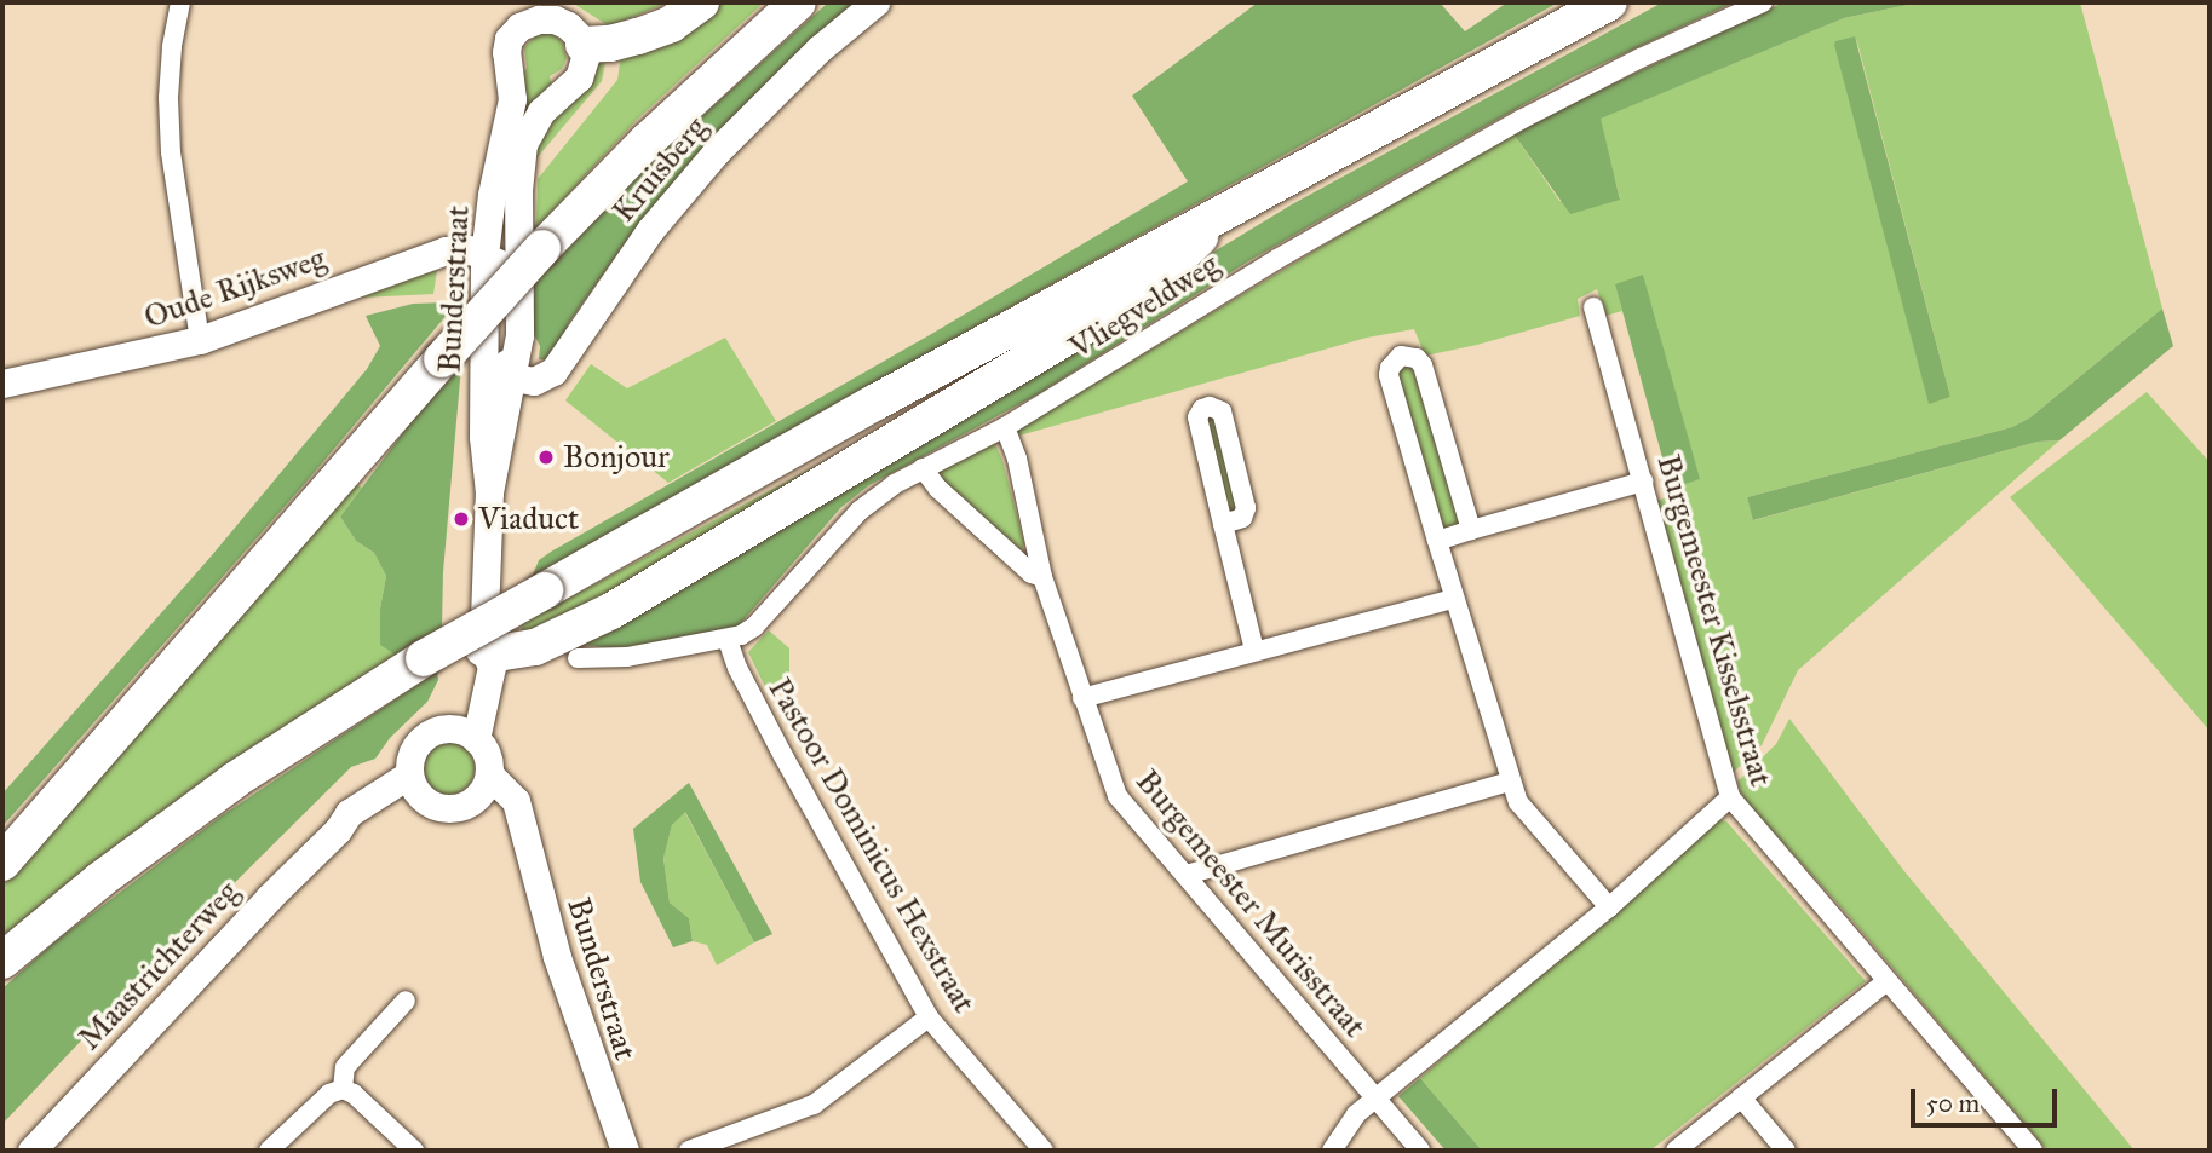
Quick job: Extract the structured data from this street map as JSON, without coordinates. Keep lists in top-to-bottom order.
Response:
{
  "streets": {
    "main road": [
      "Kruisberg",
      "Oude Rijksweg",
      "Bunderstraat",
      "Maastrichterweg"
    ],
    "street": [
      "Vliegveldweg",
      "Burgemeester Kisselsstraat",
      "Pastoor Dominicus Hexstraat",
      "Burgemeester Murisstraat"
    ]
  },
  "crossings": [
    ["Kruisberg", "Bunderstraat"],
    ["Oude Rijksweg", "Bunderstraat"],
    ["Bunderstraat", "Maastrichterweg"],
    ["Vliegveldweg", "Pastoor Dominicus Hexstraat"],
    ["Vliegveldweg", "Burgemeester Murisstraat"]
  ],
  "places": ["Bonjour", "Viaduct"],
  "scale_bar": "50 m"
}
